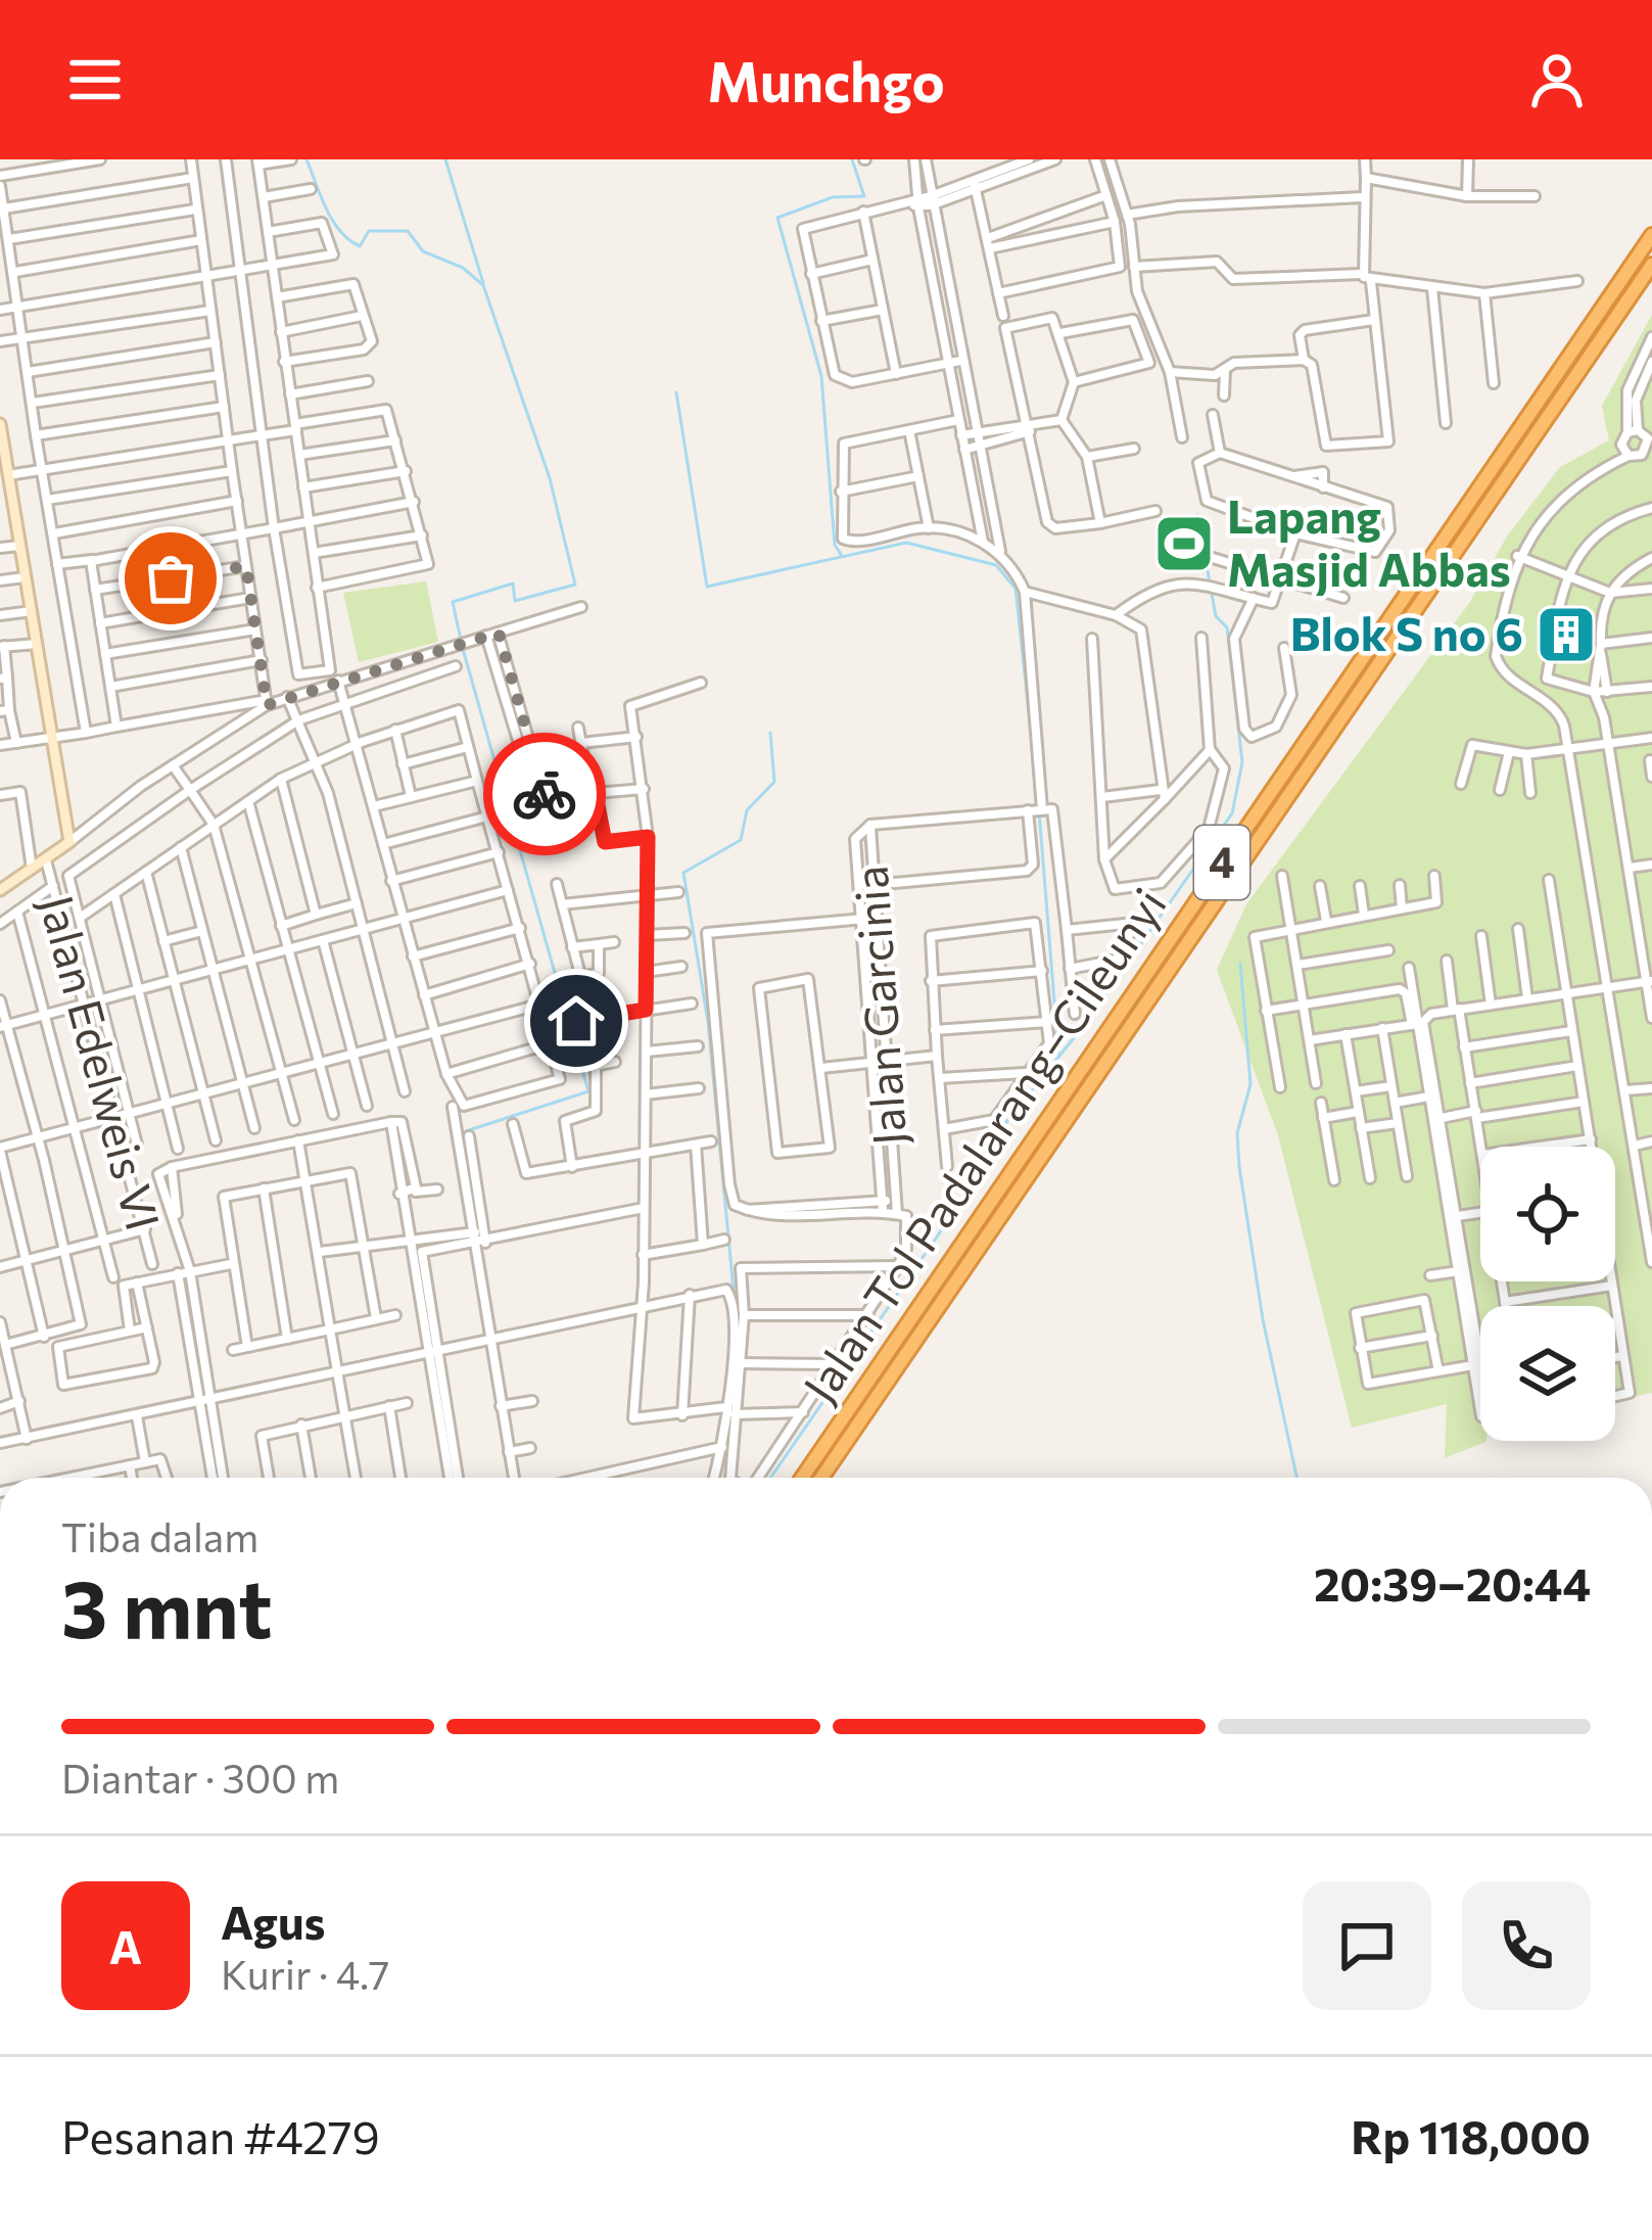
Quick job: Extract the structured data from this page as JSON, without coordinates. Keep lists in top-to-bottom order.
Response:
{
  "streets": {
    "highway": ["4", "Jalan Tol Padalarang–Cileunyi"],
    "street": ["Jalan Garcinia", "Jalan Edelweis VI"]
  },
  "places": {
    "sports": ["Lapang Masjid Abbas"],
    "building": ["Blok S no 6"]
  },
  "page": {
    "header": "Munchgo",
    "heading": ["3 mnt", "Tiba dalam", "20:39–20:44"],
    "panel": [
      "Agus",
      "Kurir · 4.7",
      "Pesanan #4279",
      "Rp 118,000"
    ],
    "bar": "Diantar · 300 m",
    "round": "A"
  }
}
